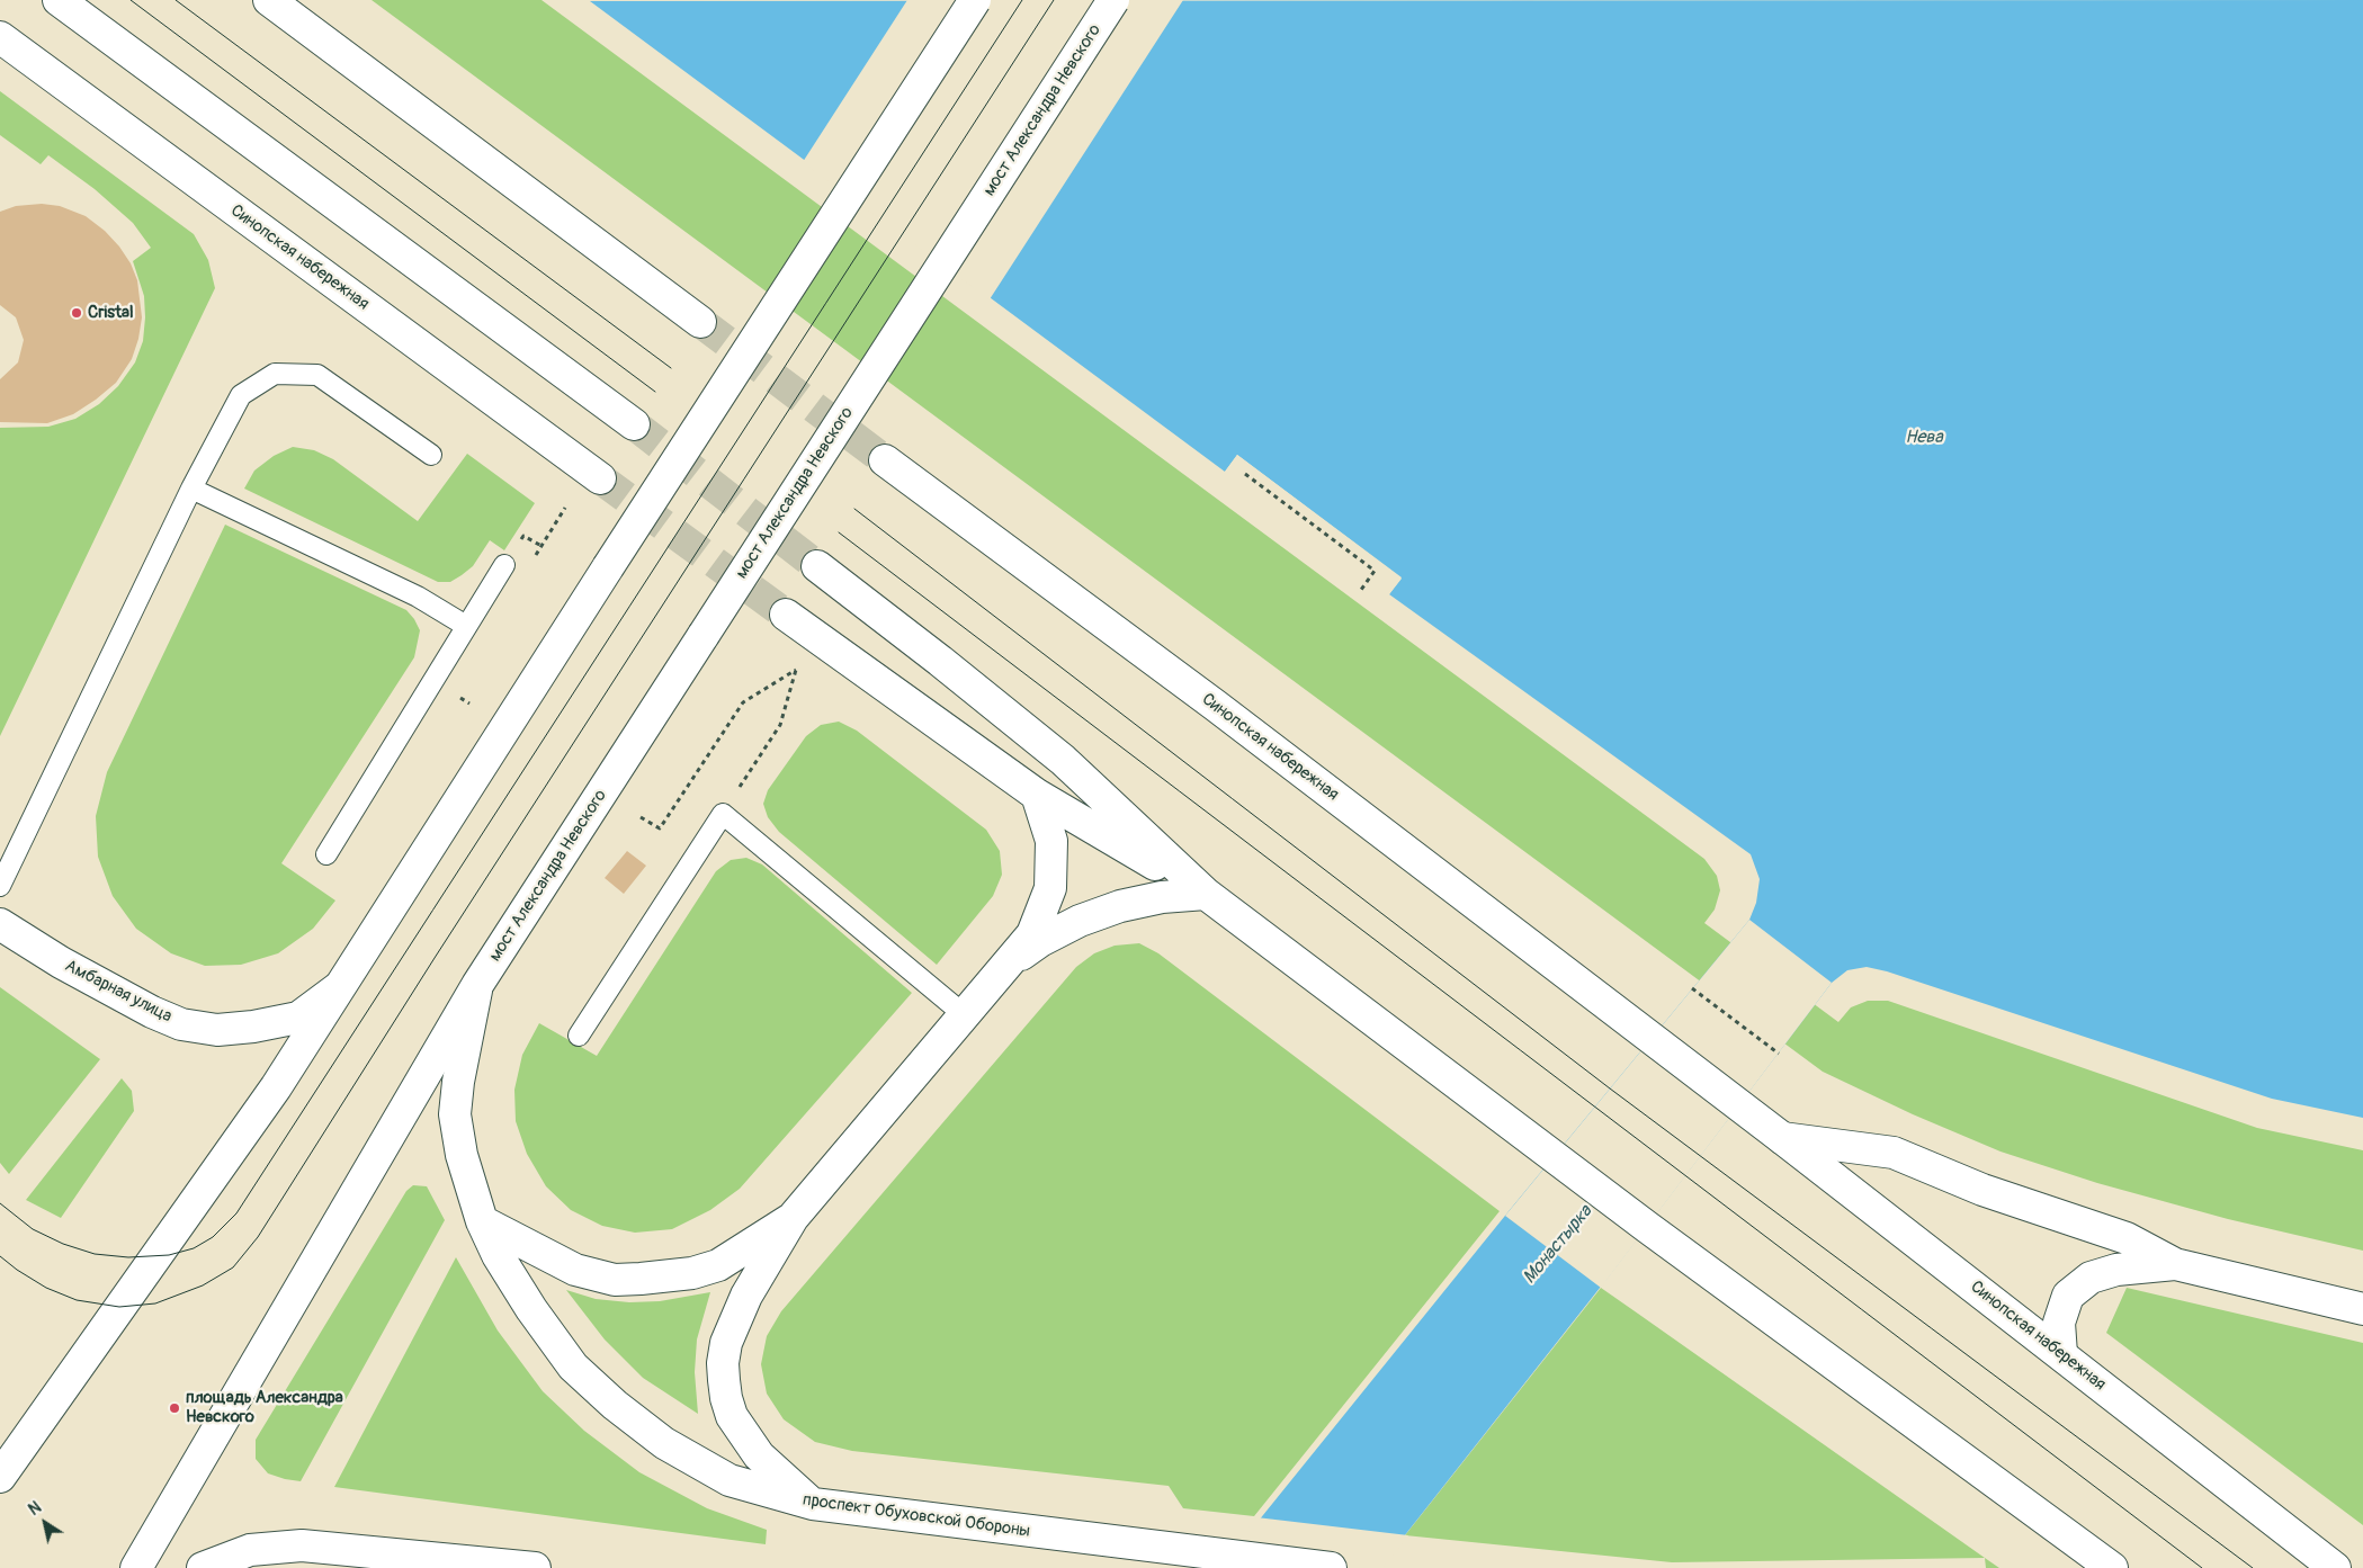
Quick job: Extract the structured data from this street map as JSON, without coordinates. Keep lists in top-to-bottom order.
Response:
{
  "streets": {
    "main road": [
      "мост Александра Невского",
      "Синопская набережная",
      "Амбарная улица",
      "проспект Обуховской Обороны"
    ]
  },
  "crossings": [
    ["мост Александра Невского", "проспект Обуховской Обороны"]
  ],
  "water": ["Нева", "Монастырка"],
  "places": ["Cristal", "площадь Александра Невского"],
  "north": "top left"
}
